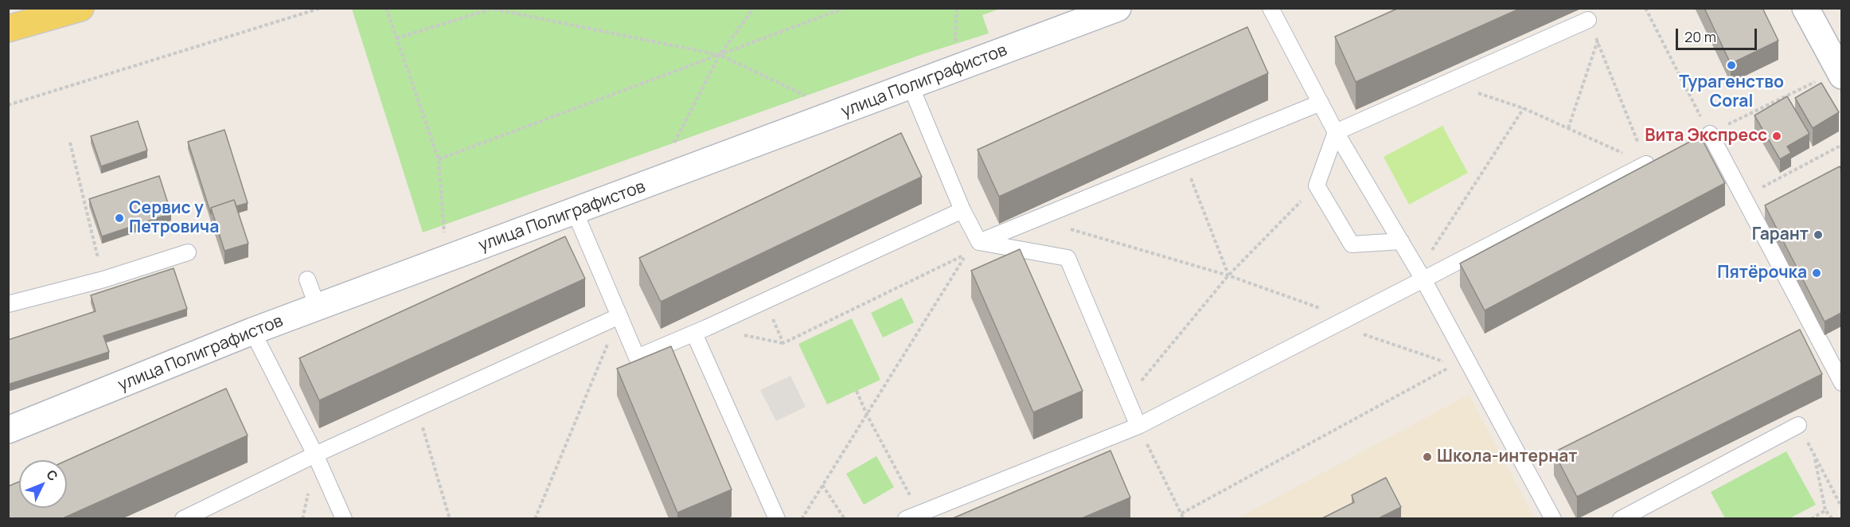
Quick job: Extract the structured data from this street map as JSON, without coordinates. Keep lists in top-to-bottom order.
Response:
{
  "streets": {
    "street": ["улица Полиграфистов"]
  },
  "places": [
    "Турагенство Coral",
    "Вита Экспресс",
    "Сервис у Петровича",
    "Гарант",
    "Пятёрочка",
    "Школа-интернат"
  ],
  "scale_bar": "20 m",
  "north": "top right"
}
